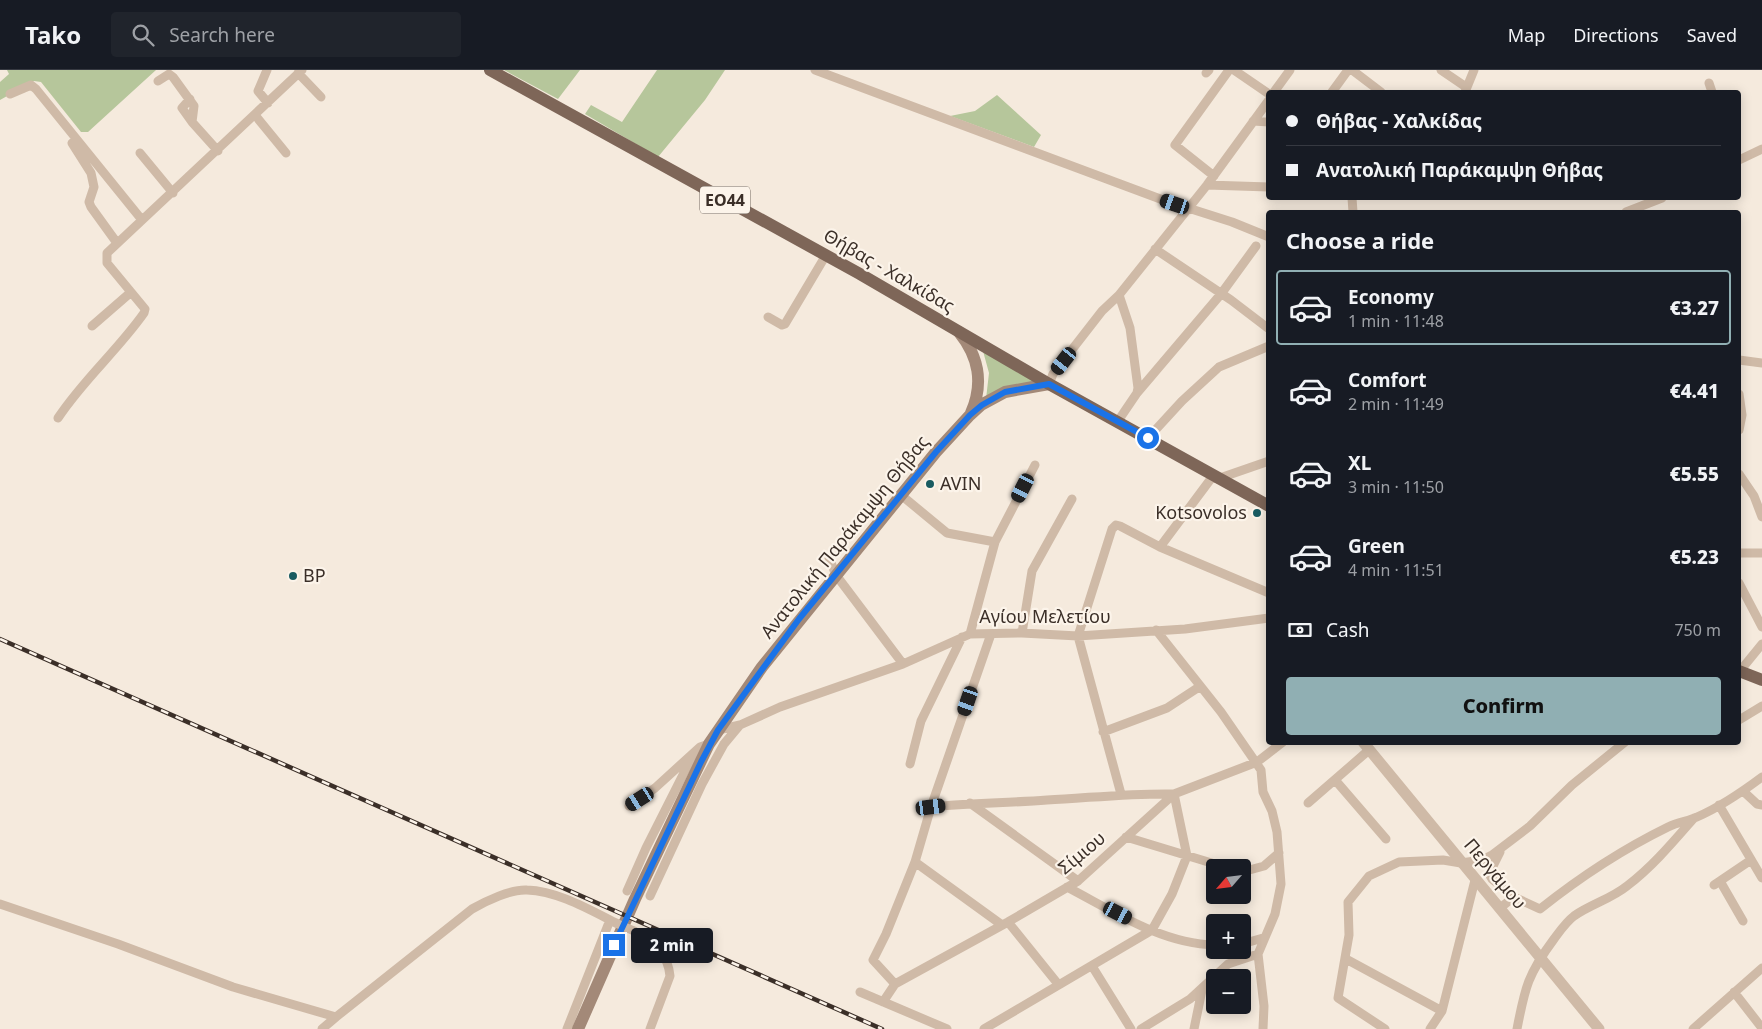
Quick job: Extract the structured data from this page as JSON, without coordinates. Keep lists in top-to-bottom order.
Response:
{
  "streets": {
    "main road": ["ΕΟ44", "Θήβας - Χαλκίδας", "Ανατολική Παράκαμψη Θήβας"],
    "street": ["Αγίου Μελετίου", "Σίμιου", "Περγάμου"]
  },
  "crossings": [
    ["Θήβας - Χαλκίδας", "Ανατολική Παράκαμψη Θήβας"],
    ["Ανατολική Παράκαμψη Θήβας", "Αγίου Μελετίου"]
  ],
  "places": ["AVIN", "Kotsovolos", "BP"],
  "north": "bottom left",
  "page": {
    "header": "Tako",
    "search": "Search here",
    "nav": ["Map", "Directions", "Saved"],
    "banner": ["Θήβας - Χαλκίδας", "Ανατολική Παράκαμψη Θήβας"],
    "heading": "Choose a ride",
    "list": [
      {
        "name": "Economy",
        "note": "1 min · 11:48",
        "value": "€3.27"
      },
      {
        "name": "Comfort",
        "note": "2 min · 11:49",
        "value": "€4.41"
      },
      {
        "name": "XL",
        "note": "3 min · 11:50",
        "value": "€5.55"
      },
      {
        "name": "Green",
        "note": "4 min · 11:51",
        "value": "€5.23"
      }
    ],
    "pay": ["Cash", "750 m"],
    "buttons": "Confirm",
    "map_buttons": ["+", "−"],
    "bubble": "2 min"
  }
}
